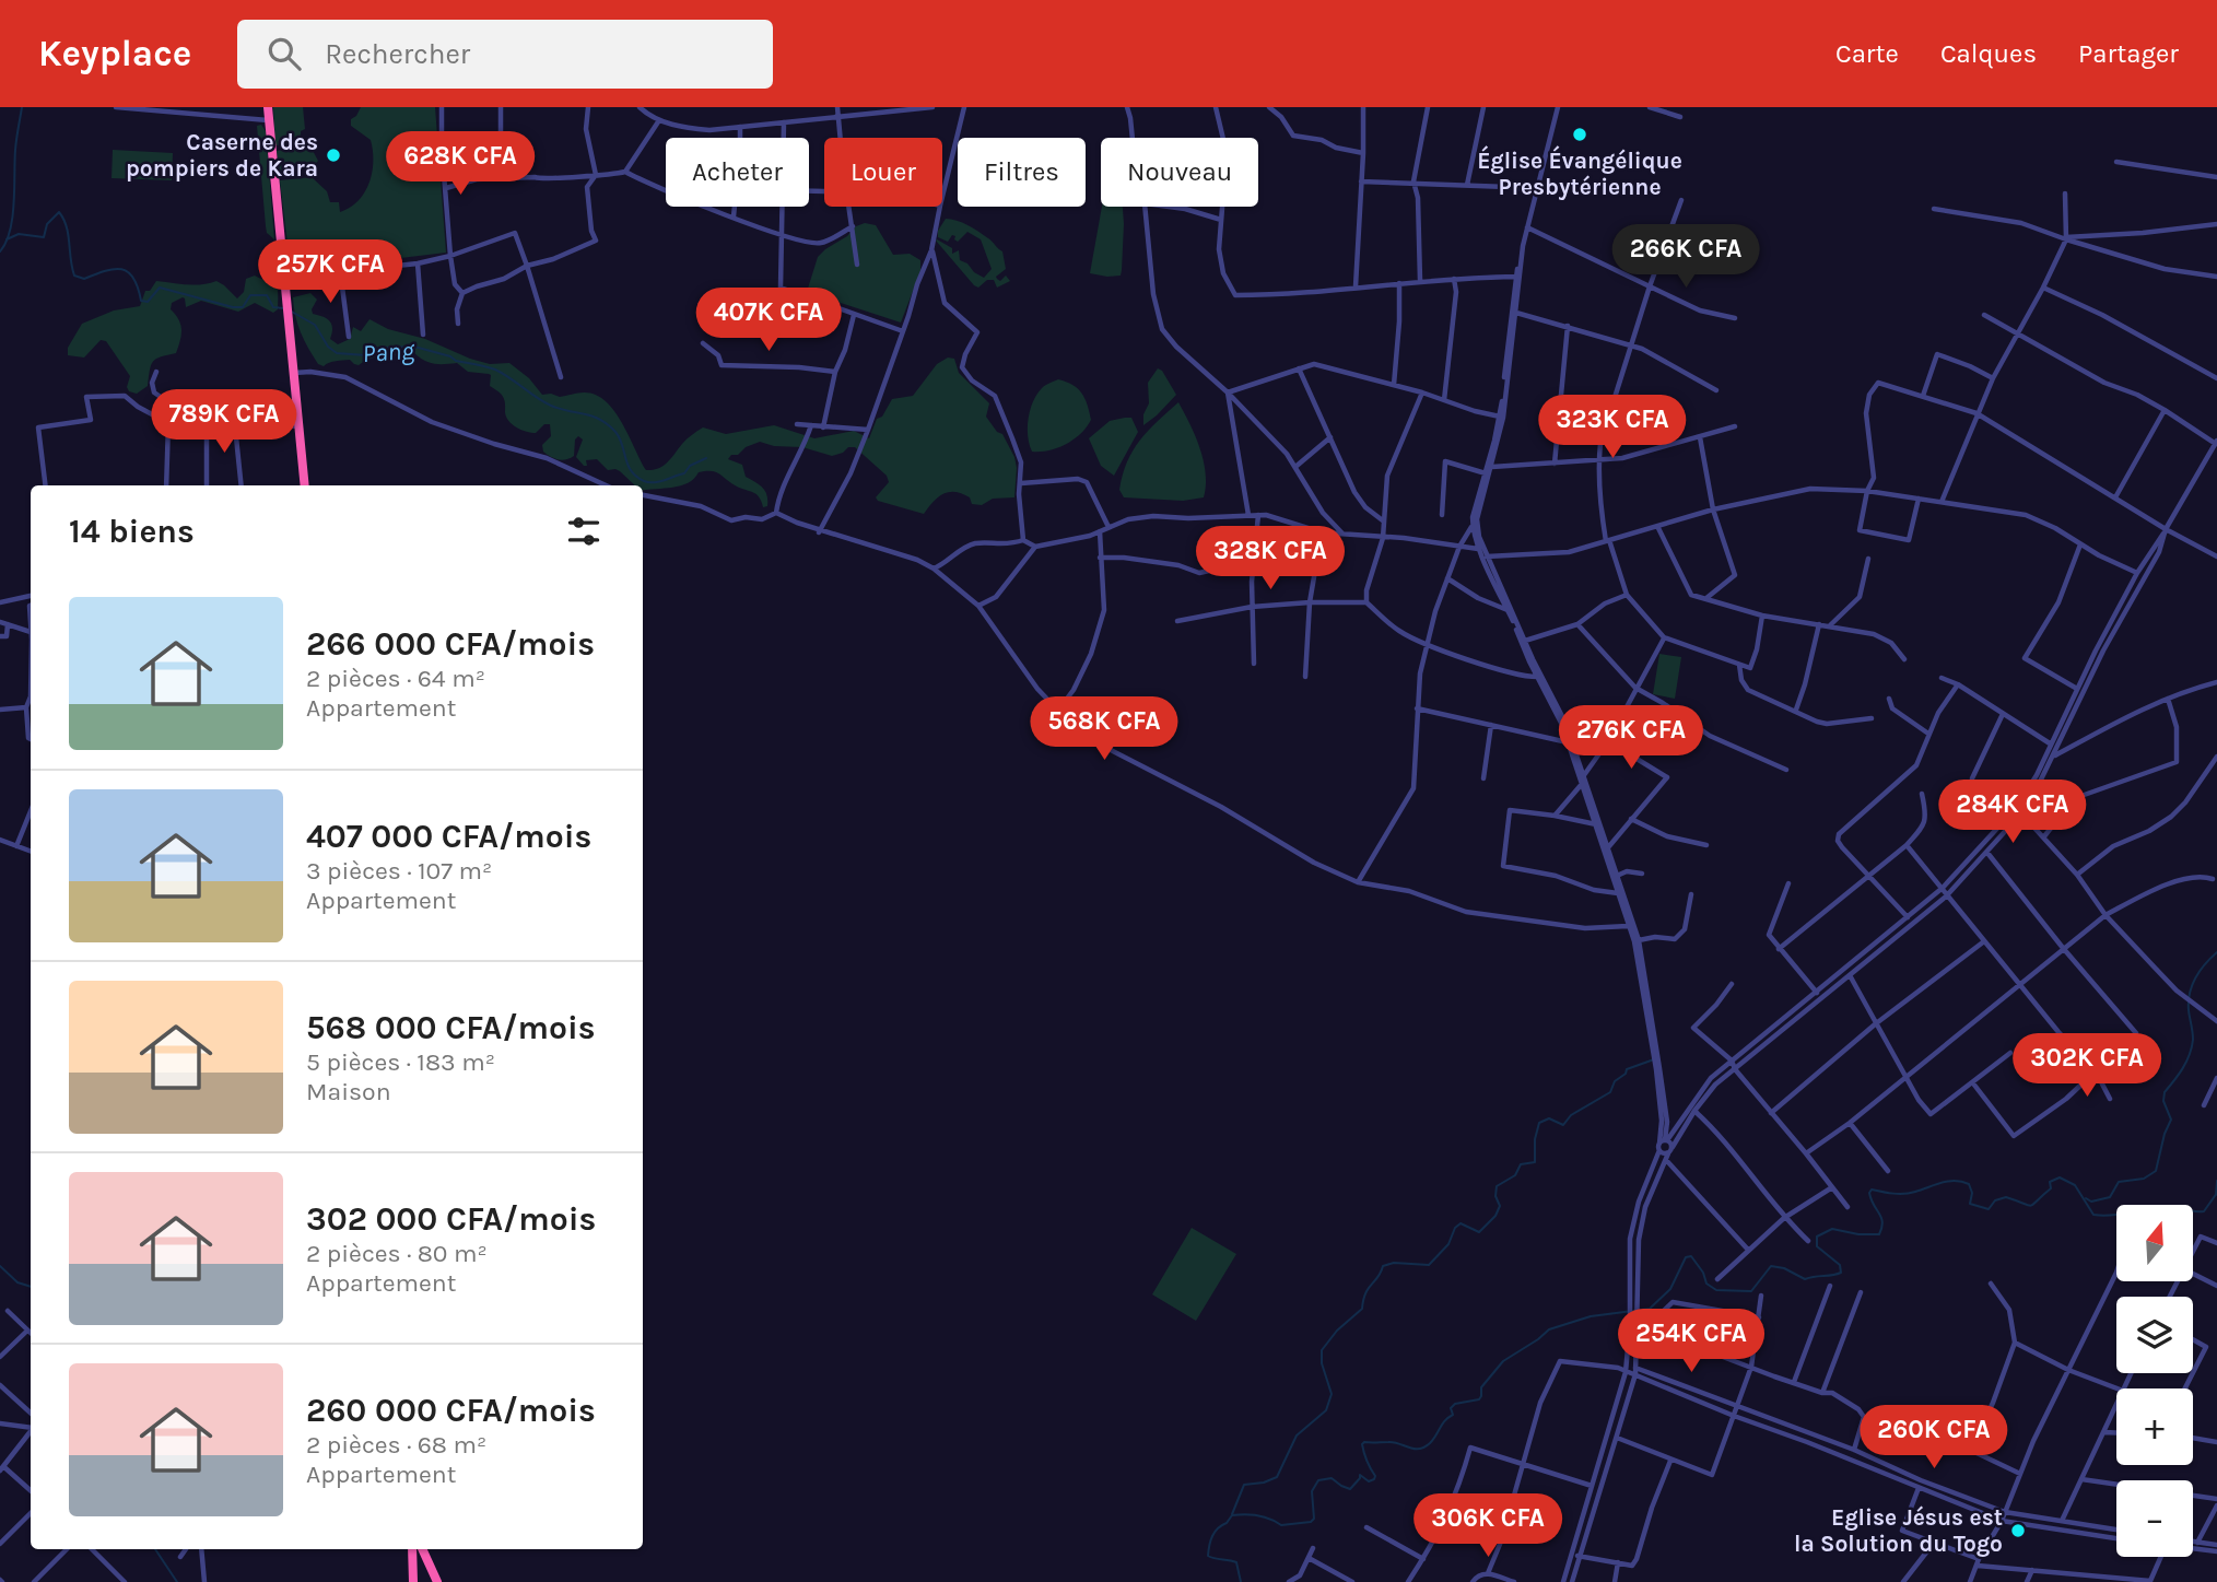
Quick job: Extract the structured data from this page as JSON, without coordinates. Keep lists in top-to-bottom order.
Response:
{
  "water": ["Pang"],
  "places": ["Église Évangélique Presbytérienne", "Caserne des pompiers de Kara", "Eglise Jésus est la Solution du Togo"],
  "north": "top",
  "page": {
    "header": "Keyplace",
    "search": "Rechercher",
    "nav": ["Carte", "Calques", "Partager"],
    "price": [
      "628K CFA",
      "266K CFA",
      "257K CFA",
      "407K CFA",
      "789K CFA",
      "323K CFA",
      "328K CFA",
      "568K CFA",
      "276K CFA",
      "284K CFA",
      "302K CFA",
      "254K CFA",
      "260K CFA",
      "306K CFA"
    ],
    "chip": [
      "Acheter",
      "Louer",
      "Filtres",
      "Nouveau"
    ],
    "heading": "14 biens",
    "list": [
      {
        "name": "266 000 CFA/mois",
        "note": "2 pièces · 64 m² · Appartement"
      },
      {
        "name": "407 000 CFA/mois",
        "note": "3 pièces · 107 m² · Appartement"
      },
      {
        "name": "568 000 CFA/mois",
        "note": "5 pièces · 183 m² · Maison"
      },
      {
        "name": "302 000 CFA/mois",
        "note": "2 pièces · 80 m² · Appartement"
      },
      {
        "name": "260 000 CFA/mois",
        "note": "2 pièces · 68 m² · Appartement"
      }
    ],
    "map_buttons": ["+", "−"]
  }
}
